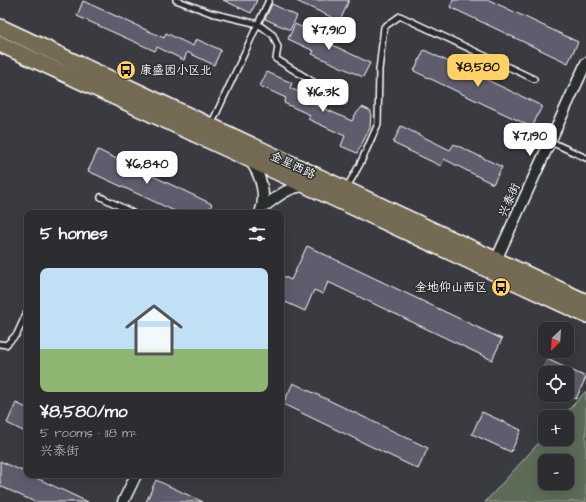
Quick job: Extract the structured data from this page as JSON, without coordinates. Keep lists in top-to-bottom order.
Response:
{
  "streets": {
    "main road": ["金星西路"],
    "street": ["兴泰街"]
  },
  "crossings": [
    ["金星西路", "兴泰街"]
  ],
  "places": {
    "bus stop": ["康盛园小区北", "金地仰山西区"]
  },
  "north": "bottom left",
  "page": {
    "price": [
      "¥7,910",
      "¥8,580",
      "¥16.3K",
      "¥7,190",
      "¥6,840"
    ],
    "heading": "5 homes",
    "list": [
      {
        "name": "¥8,580/mo",
        "note": "5 rooms · 118 m² · 兴泰街"
      }
    ],
    "map_buttons": ["+", "−"]
  }
}
